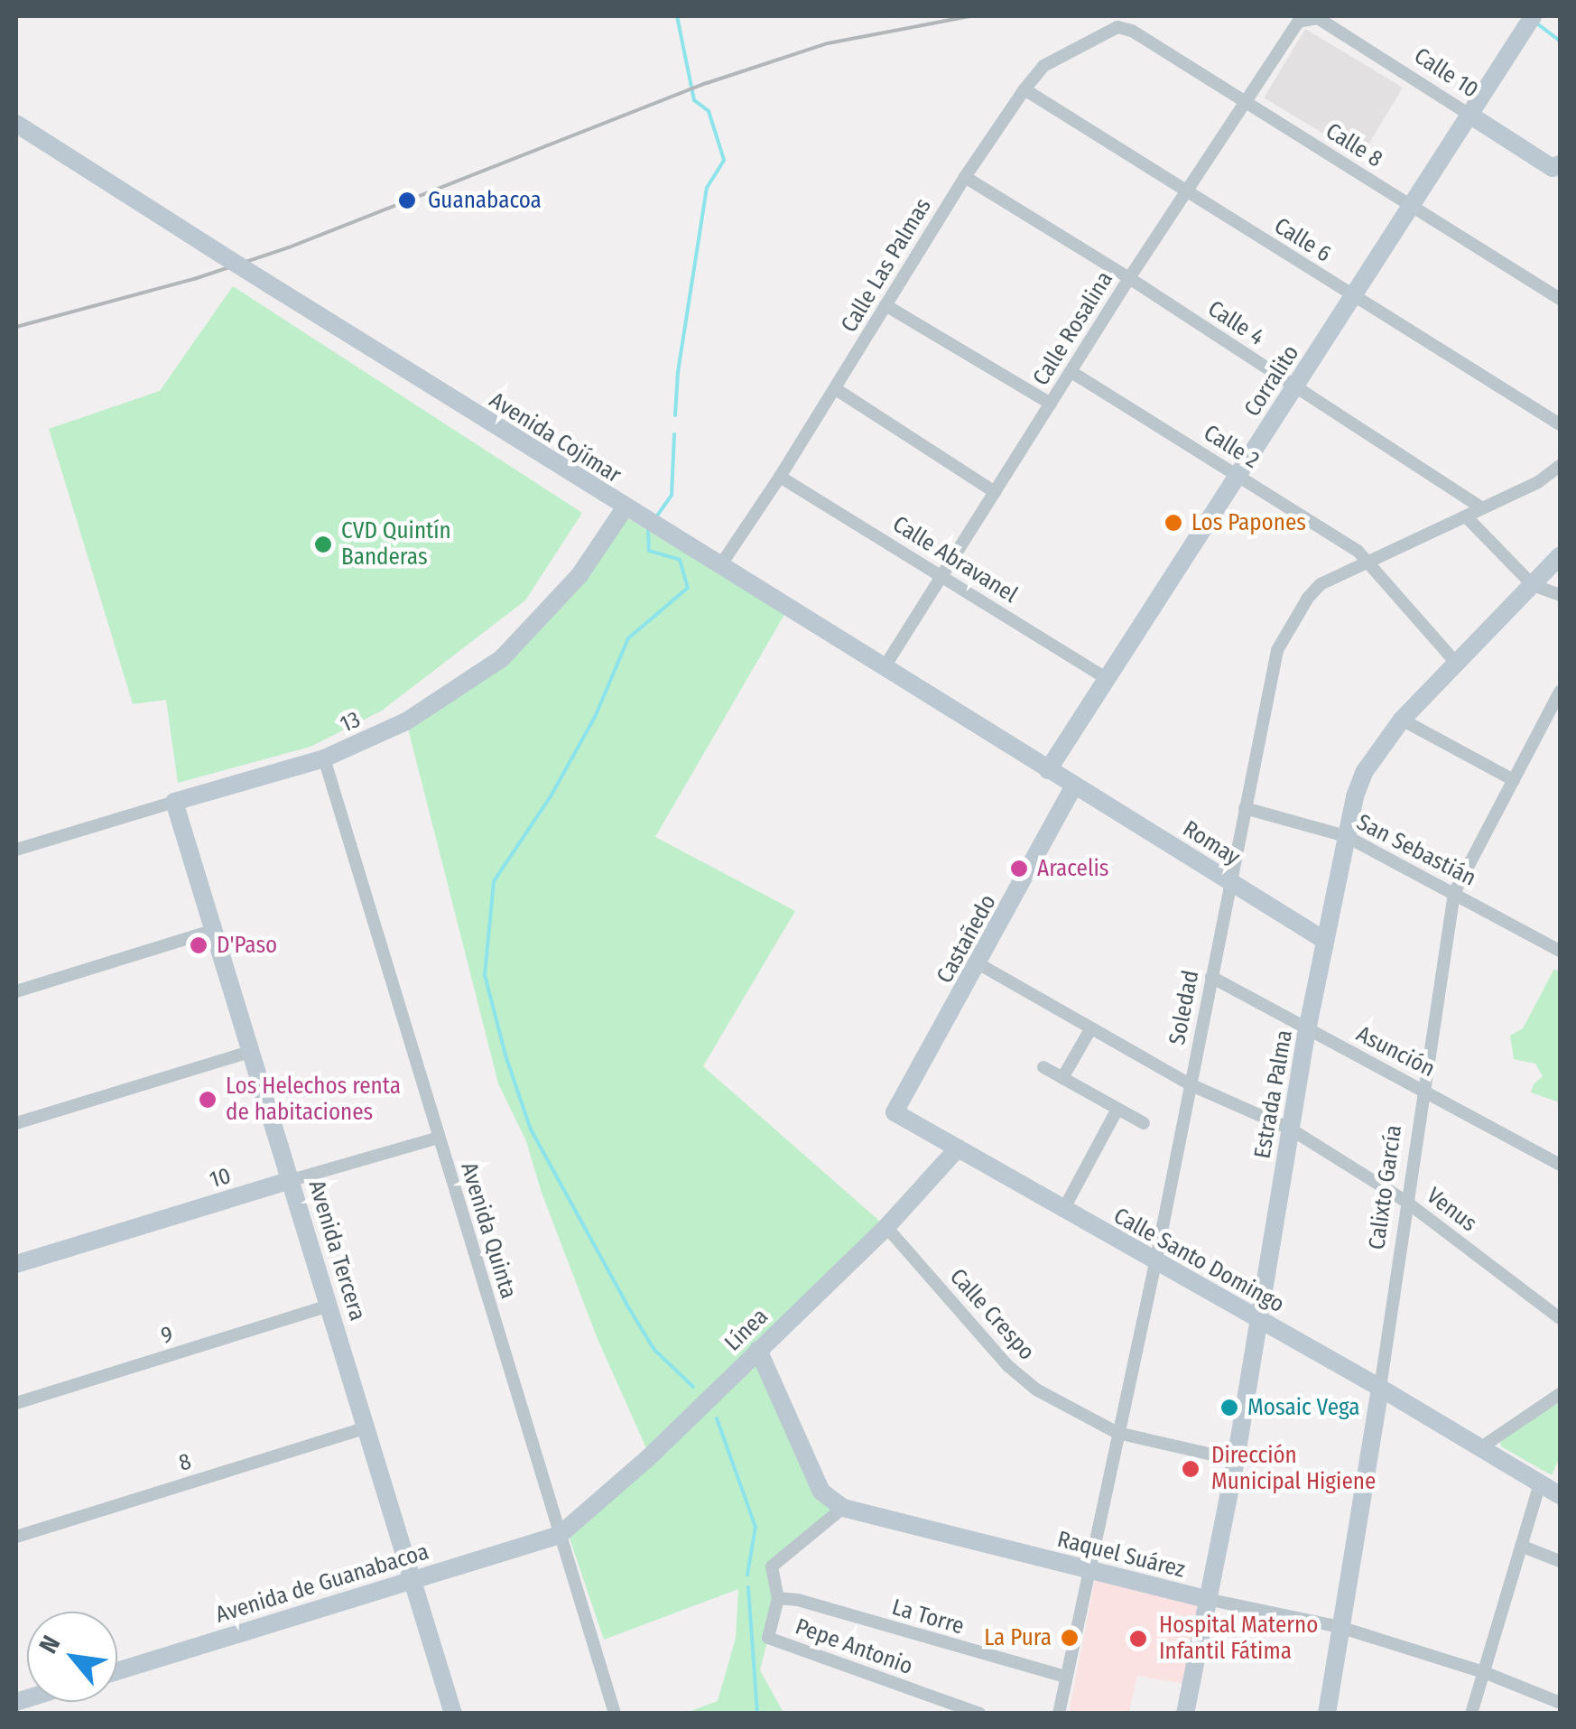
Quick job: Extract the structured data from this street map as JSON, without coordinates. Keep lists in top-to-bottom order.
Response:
{
  "streets": {
    "street": [
      "Calle 10",
      "Calle 8",
      "Calle 6",
      "Calle Las Palmas",
      "Calle 4",
      "Calle Rosalina",
      "Corralito",
      "Avenida Cojímar",
      "Calle 2",
      "Calle Abravanel",
      "13",
      "Romay",
      "San Sebastián",
      "Castañedo",
      "Soledad",
      "Asunción",
      "Estrada Palma",
      "10",
      "Calixto García",
      "Venus",
      "Avenida Quinta",
      "Avenida Tercera",
      "Calle Santo Domingo",
      "Calle Crespo",
      "Línea",
      "9",
      "8",
      "Raquel Suárez",
      "Avenida de Guanabacoa",
      "La Torre",
      "Pepe Antonio"
    ]
  },
  "crossings": [
    ["Calle 10", "Calle Rosalina"],
    ["Calle 10", "Corralito"],
    ["Calle 8", "Calle Las Palmas"],
    ["Calle 8", "Calle Rosalina"],
    ["Calle 8", "Corralito"],
    ["Calle 6", "Calle Las Palmas"],
    ["Calle 6", "Calle Rosalina"],
    ["Calle 6", "Corralito"],
    ["Calle Las Palmas", "Calle 4"],
    ["Calle Las Palmas", "Avenida Cojímar"],
    ["Calle Las Palmas", "Calle Abravanel"],
    ["Calle 4", "Calle Rosalina"],
    ["Calle 4", "Corralito"],
    ["Calle 4", "Soledad"],
    ["Calle Rosalina", "Avenida Cojímar"],
    ["Calle Rosalina", "Calle 2"],
    ["Calle Rosalina", "Calle Abravanel"],
    ["Corralito", "Avenida Cojímar"],
    ["Corralito", "Calle 2"],
    ["Corralito", "Calle Abravanel"],
    ["Avenida Cojímar", "13"],
    ["Avenida Cojímar", "Romay"],
    ["Avenida Cojímar", "Castañedo"],
    ["Calle 2", "Soledad"],
    ["Calle 2", "Estrada Palma"],
    ["13", "Avenida Quinta"],
    ["13", "Avenida Tercera"],
    ["Romay", "Castañedo"],
    ["Romay", "Soledad"],
    ["Romay", "Estrada Palma"],
    ["San Sebastián", "Soledad"],
    ["San Sebastián", "Estrada Palma"],
    ["San Sebastián", "Calixto García"],
    ["Castañedo", "Venus"],
    ["Castañedo", "Calle Santo Domingo"],
    ["Soledad", "Asunción"],
    ["Soledad", "Venus"],
    ["Soledad", "Calle Santo Domingo"],
    ["Soledad", "Calle Crespo"],
    ["Soledad", "Raquel Suárez"],
    ["Soledad", "La Torre"],
    ["Asunción", "Estrada Palma"],
    ["Asunción", "Calixto García"],
    ["Estrada Palma", "Venus"],
    ["Estrada Palma", "Calle Santo Domingo"],
    ["Estrada Palma", "Calle Crespo"],
    ["Estrada Palma", "Raquel Suárez"],
    ["10", "Avenida Quinta"],
    ["10", "Avenida Tercera"],
    ["Calixto García", "Venus"],
    ["Calixto García", "Calle Santo Domingo"],
    ["Calixto García", "Raquel Suárez"],
    ["Avenida Quinta", "Línea"],
    ["Avenida Quinta", "Avenida de Guanabacoa"],
    ["Avenida Tercera", "9"],
    ["Avenida Tercera", "8"],
    ["Avenida Tercera", "Avenida de Guanabacoa"],
    ["Calle Santo Domingo", "Línea"],
    ["Calle Crespo", "Línea"],
    ["Línea", "Avenida de Guanabacoa"],
    ["Raquel Suárez", "Pepe Antonio"],
    ["La Torre", "Pepe Antonio"]
  ],
  "places": [
    "Guanabacoa",
    "Los Papones",
    "CVD Quintín Banderas",
    "Aracelis",
    "D'Paso",
    "Los Helechos renta de habitaciones",
    "Mosaic Vega",
    "Dirección Municipal Higiene",
    "La Pura",
    "Hospital Materno Infantil Fátima"
  ],
  "north": "top left"
}
